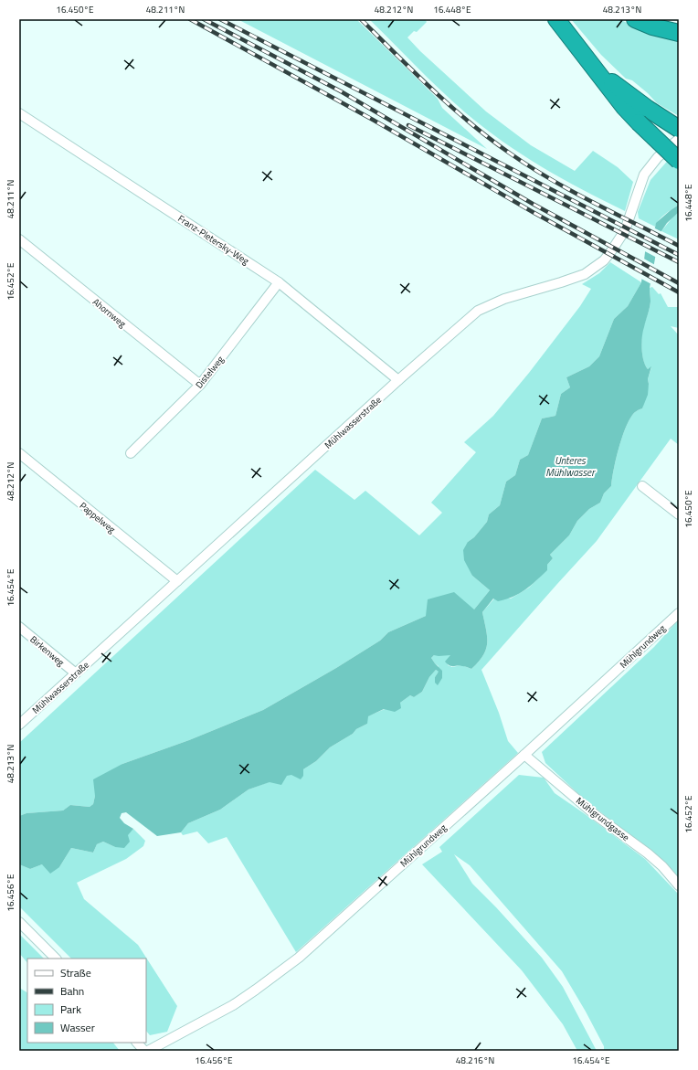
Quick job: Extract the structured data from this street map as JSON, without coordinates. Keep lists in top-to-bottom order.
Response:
{
  "streets": {
    "street": [
      "Franz-Pletersky-Weg",
      "Ahornweg",
      "Distelweg",
      "Mühlwasserstraße",
      "Pappelweg",
      "Mühlgrundweg",
      "Birkenweg",
      "Mühlgrundgasse"
    ]
  },
  "crossings": [
    ["Franz-Pletersky-Weg", "Distelweg"],
    ["Franz-Pletersky-Weg", "Mühlwasserstraße"],
    ["Ahornweg", "Distelweg"],
    ["Mühlwasserstraße", "Pappelweg"],
    ["Mühlwasserstraße", "Birkenweg"],
    ["Mühlgrundweg", "Mühlgrundgasse"]
  ],
  "water": ["Unteres Mühlwasser"],
  "legend": [
    "Straße",
    "Bahn",
    "Park",
    "Wasser"
  ],
  "coordinates": [
    "16.450°E",
    "48.211°N",
    "48.212°N",
    "16.448°E",
    "48.213°N",
    "16.452°E",
    "16.454°E",
    "16.456°E",
    "48.216°N"
  ]
}
